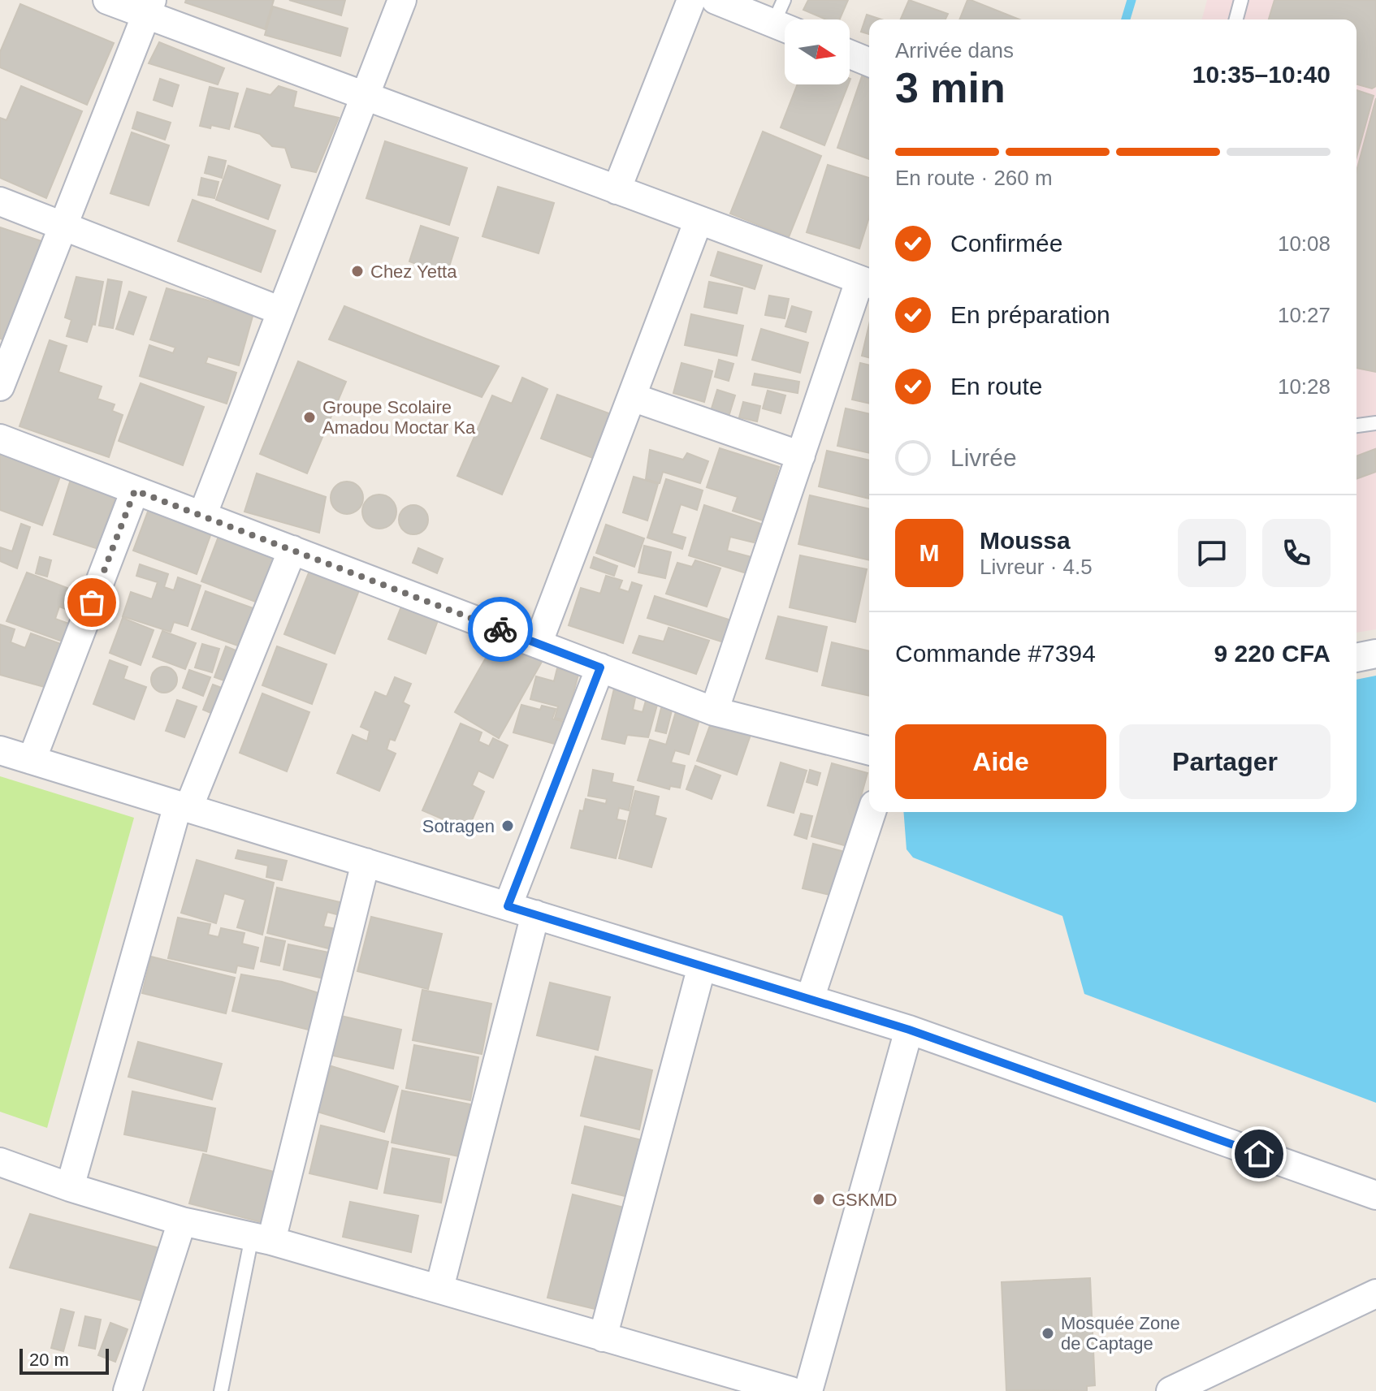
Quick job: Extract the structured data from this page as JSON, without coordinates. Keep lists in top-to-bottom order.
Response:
{
  "places": [
    "Chez Yetta",
    "Groupe Scolaire Amadou Moctar Ka",
    "Sotragen",
    "GSKMD",
    "Mosquée Zone de Captage"
  ],
  "scale_bar": "20 m",
  "north": "right",
  "page": {
    "heading": ["3 min", "Arrivée dans", "10:35–10:40"],
    "panel": [
      "Moussa",
      "Livreur · 4.5",
      "Commande #7394",
      "9 220 CFA"
    ],
    "bar": "En route · 260 m",
    "list": [
      ["Confirmée", "10:08"],
      ["En préparation", "10:27"],
      ["En route", "10:28"],
      "Livrée"
    ],
    "round": "M",
    "buttons": ["Aide", "Partager"],
    "scale": "20 m"
  }
}
